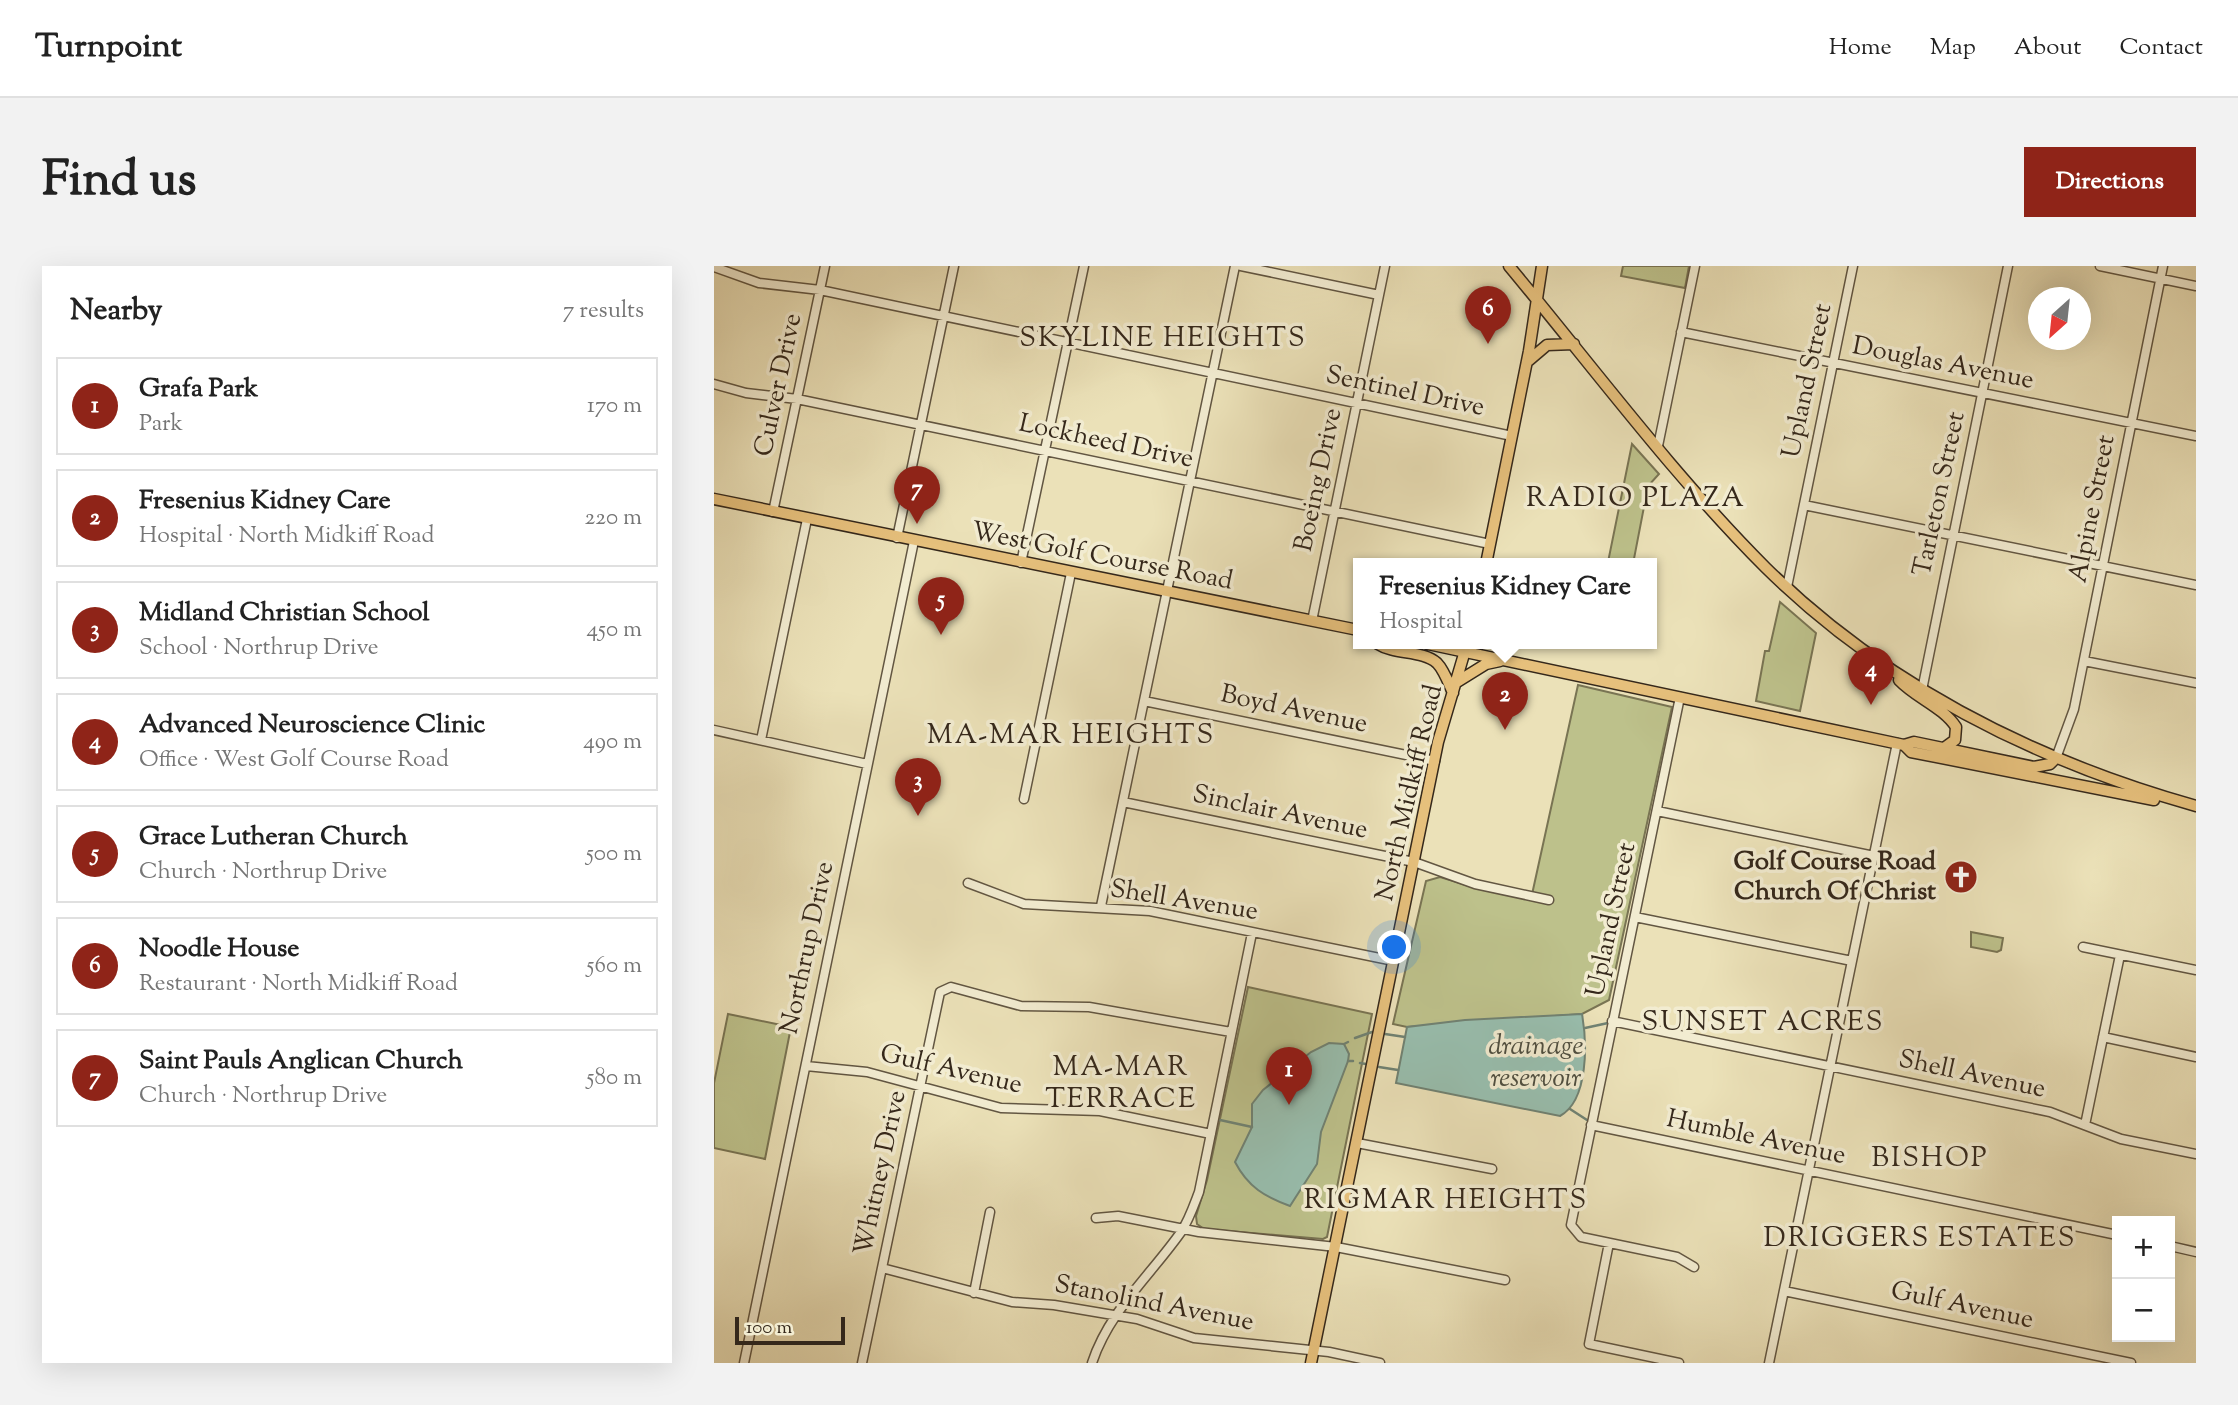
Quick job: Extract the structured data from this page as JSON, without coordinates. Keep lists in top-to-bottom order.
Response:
{
  "streets": {
    "main road": ["West Golf Course Road", "North Midkiff Road"],
    "street": [
      "Douglas Avenue",
      "Upland Street",
      "Culver Drive",
      "Sentinel Drive",
      "Lockheed Drive",
      "Boeing Drive",
      "Tarleton Street",
      "Alpine Street",
      "Boyd Avenue",
      "Sinclair Avenue",
      "Shell Avenue",
      "Northrup Drive",
      "Gulf Avenue",
      "Humble Avenue",
      "Whitney Drive",
      "Stanolind Avenue"
    ]
  },
  "crossings": [
    ["Douglas Avenue", "Upland Street"],
    ["Douglas Avenue", "Tarleton Street"],
    ["Douglas Avenue", "Alpine Street"],
    ["Upland Street", "Shell Avenue"],
    ["Upland Street", "Humble Avenue"],
    ["Culver Drive", "Sentinel Drive"],
    ["Culver Drive", "Lockheed Drive"],
    ["Culver Drive", "West Golf Course Road"],
    ["Sentinel Drive", "Boeing Drive"],
    ["Lockheed Drive", "Boeing Drive"],
    ["Boeing Drive", "West Golf Course Road"],
    ["West Golf Course Road", "Northrup Drive"],
    ["Boyd Avenue", "North Midkiff Road"],
    ["North Midkiff Road", "Sinclair Avenue"],
    ["North Midkiff Road", "Shell Avenue"],
    ["North Midkiff Road", "Stanolind Avenue"],
    ["Northrup Drive", "Gulf Avenue"],
    ["Gulf Avenue", "Whitney Drive"],
    ["Whitney Drive", "Stanolind Avenue"]
  ],
  "districts": [
    "SKYLINE HEIGHTS",
    "RADIO PLAZA",
    "MA-MAR HEIGHTS",
    "SUNSET ACRES",
    "MA-MAR TERRACE",
    "BISHOP",
    "RIGMAR HEIGHTS",
    "DRIGGERS ESTATES"
  ],
  "water": ["drainage reservoir"],
  "places": {
    "church": ["Golf Course Road Church Of Christ"]
  },
  "scale_bar": "100 m",
  "north": "bottom left",
  "page": {
    "header": "Turnpoint",
    "nav": [
      "Home",
      "Map",
      "About",
      "Contact"
    ],
    "title": "Find us",
    "buttons": "Directions",
    "heading": ["Nearby", "7 results"],
    "pins": [
      "6",
      "7",
      "5",
      "4",
      "2",
      "3",
      "1"
    ],
    "list": [
      {
        "mark": "1",
        "name": "Grafa Park",
        "note": "Park",
        "value": "170 m"
      },
      {
        "mark": "2",
        "name": "Fresenius Kidney Care",
        "note": "Hospital · North Midkiff Road",
        "value": "220 m"
      },
      {
        "mark": "3",
        "name": "Midland Christian School",
        "note": "School · Northrup Drive",
        "value": "450 m"
      },
      {
        "mark": "4",
        "name": "Advanced Neuroscience Clinic",
        "note": "Office · West Golf Course Road",
        "value": "490 m"
      },
      {
        "mark": "5",
        "name": "Grace Lutheran Church",
        "note": "Church · Northrup Drive",
        "value": "500 m"
      },
      {
        "mark": "6",
        "name": "Noodle House",
        "note": "Restaurant · North Midkiff Road",
        "value": "560 m"
      },
      {
        "mark": "7",
        "name": "Saint Pauls Anglican Church",
        "note": "Church · Northrup Drive",
        "value": "580 m"
      }
    ],
    "popup": ["Fresenius Kidney Care", "Hospital"],
    "map_buttons": ["+", "−"],
    "scale": "100 m"
  }
}
